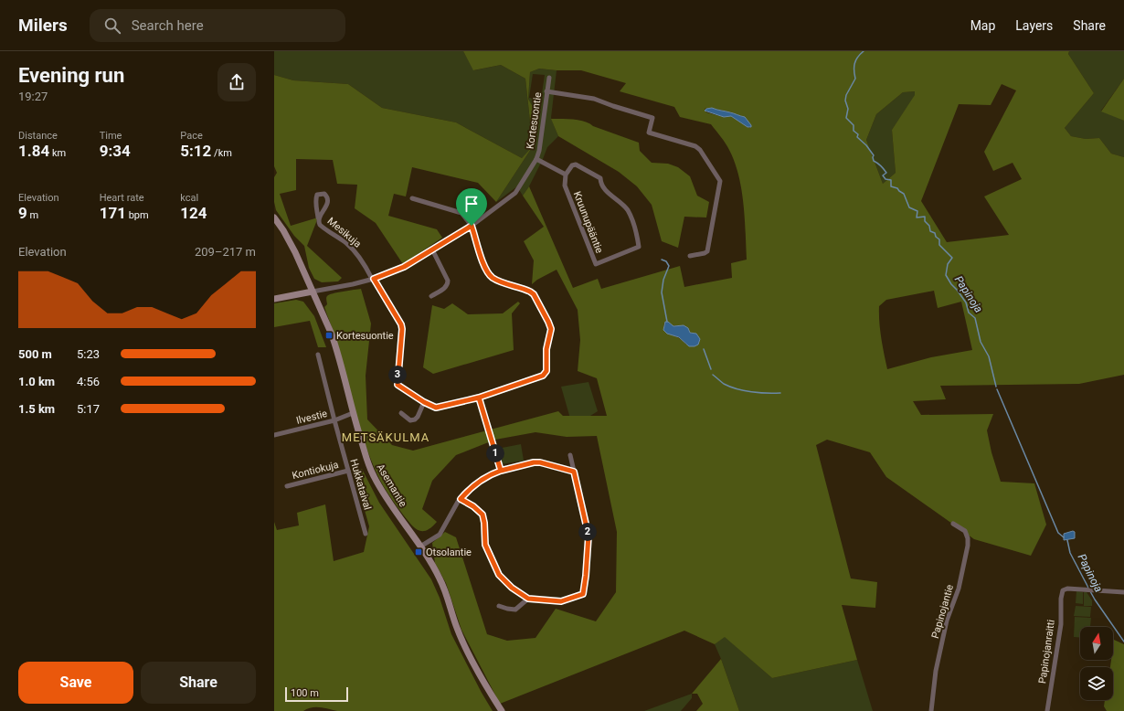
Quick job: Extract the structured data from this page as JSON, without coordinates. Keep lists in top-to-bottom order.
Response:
{
  "streets": {
    "main road": ["Asemantie"],
    "street": [
      "Kortesuontie",
      "Kruunupääntie",
      "Mesikuja",
      "Ilvestie",
      "Kontiokuja",
      "Hukkataival",
      "Papinojantie",
      "Papinojanraitti"
    ]
  },
  "crossings": [
    ["Kortesuontie", "Mesikuja"],
    ["Kortesuontie", "Asemantie"],
    ["Ilvestie", "Hukkataival"],
    ["Ilvestie", "Asemantie"],
    ["Kontiokuja", "Hukkataival"]
  ],
  "districts": ["METSÄKULMA"],
  "water": ["Papinoja"],
  "places": {
    "transit": ["Kortesuontie", "Otsolantie"]
  },
  "scale_bar": "100 m",
  "north": "top",
  "page": {
    "header": "Milers",
    "search": "Search here",
    "nav": ["Map", "Layers", "Share"],
    "heading": ["Evening run", "19:27"],
    "stats": [
      ["Distance", "1.84 km"],
      ["Time", "9:34"],
      ["Pace", "5:12 /km"],
      ["Elevation", "9 m"],
      ["Heart rate", "171 bpm"],
      ["kcal", "124"]
    ],
    "chart": ["Elevation", "209–217 m"],
    "list": [
      {
        "name": "500 m",
        "note": "5:23"
      },
      {
        "name": "1.0 km",
        "note": "4:56"
      },
      {
        "name": "1.5 km",
        "note": "5:17"
      }
    ],
    "pins": ["3", "1", "2"],
    "buttons": ["Save", "Share"],
    "scale": "100 m"
  }
}
